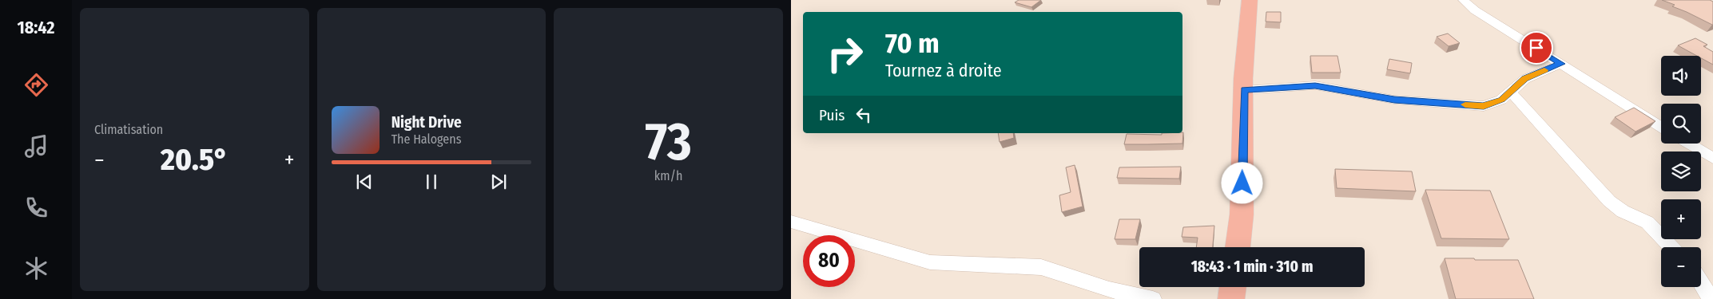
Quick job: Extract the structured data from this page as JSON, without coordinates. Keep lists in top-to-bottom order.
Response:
{
  "page": {
    "tabs": "18:42",
    "tile": [
      "Climatisation",
      ["73", "km/h"]
    ],
    "turn": ["70 m", "Tournez à droite"],
    "map_buttons": ["+", "−"],
    "then": "Puis",
    "song": ["Night Drive", "The Halogens"],
    "heat": ["−", "20.5°", "+"],
    "limit": "80",
    "trip": "18:43 · 1 min · 310 m"
  }
}
